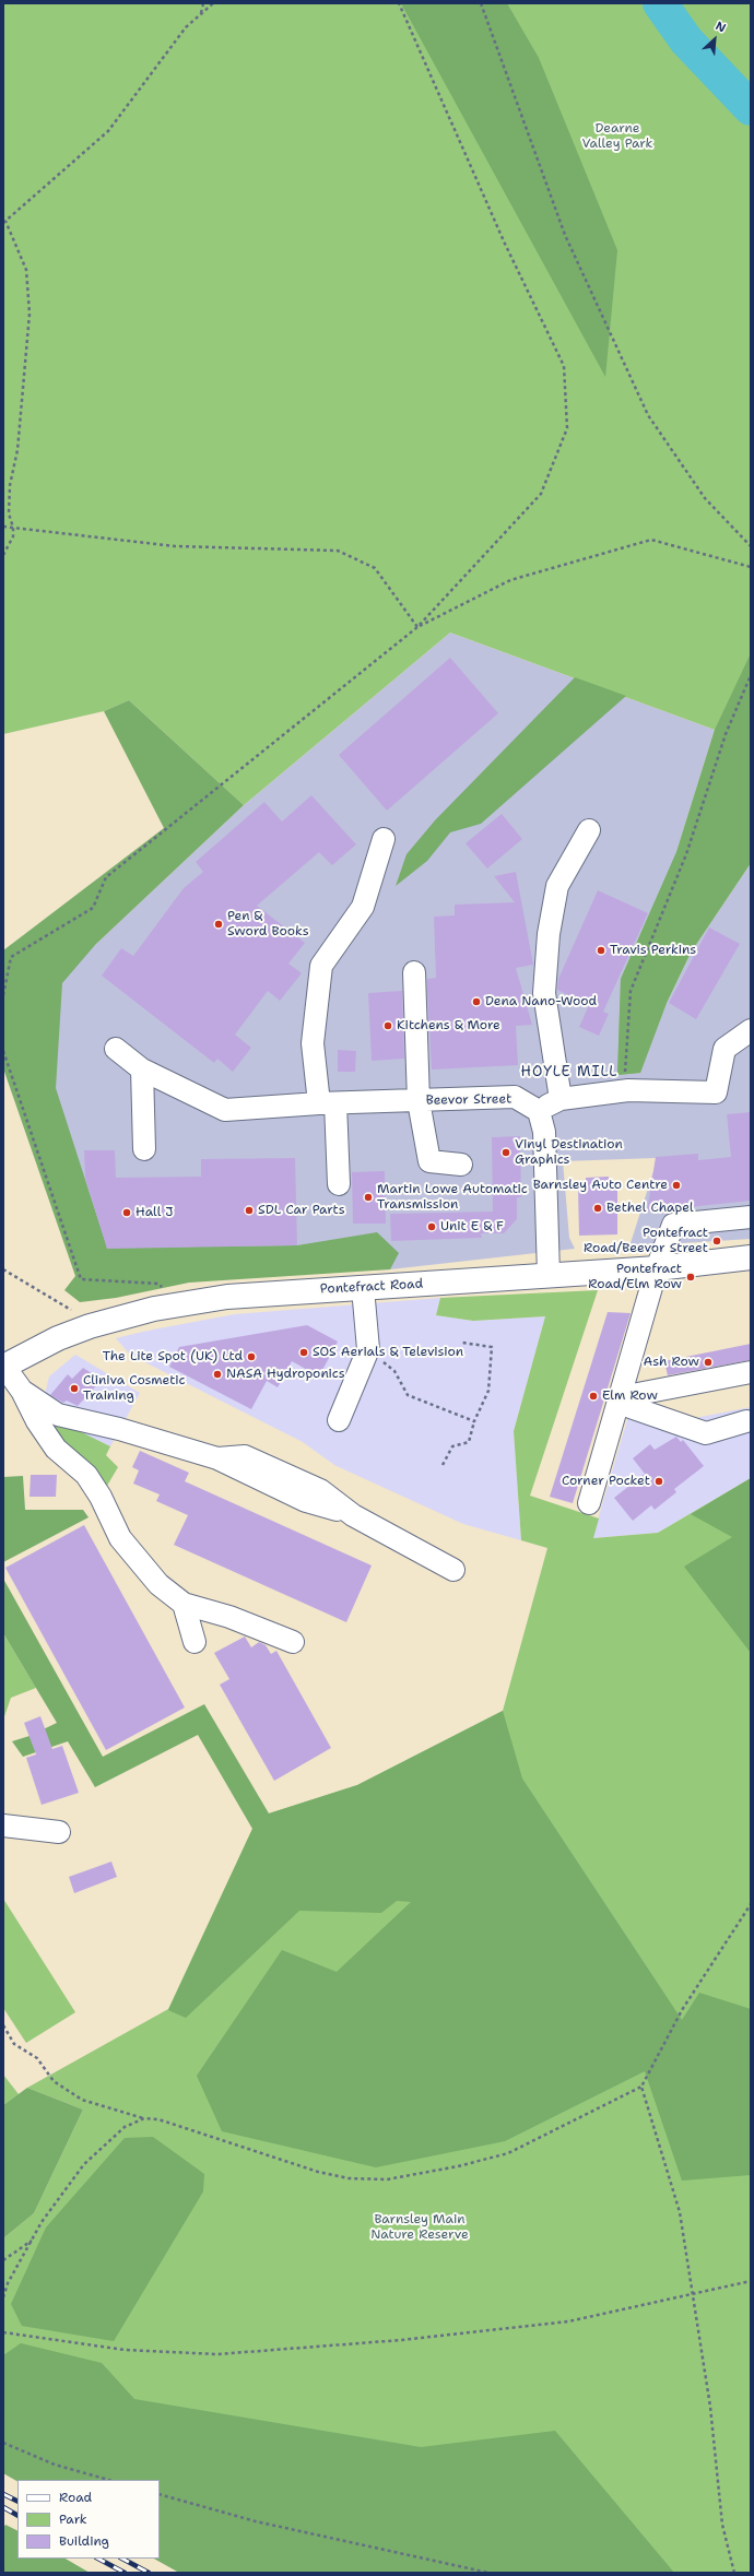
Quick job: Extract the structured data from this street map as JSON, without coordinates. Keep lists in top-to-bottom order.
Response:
{
  "streets": {
    "highway": ["Pontefract Road"],
    "street": ["Beevor Street"]
  },
  "districts": ["HOYLE MILL"],
  "parks": ["Dearne Valley Park", "Barnsley Main Nature Reserve"],
  "places": [
    "Pen & Sword Books",
    "Travis Perkins",
    "Dena Nano-Wood",
    "Kitchens & More",
    "Vinyl Destination Graphics",
    "Barnsley Auto Centre",
    "Martin Lowe Automatic Transmission",
    "Bethel Chapel",
    "SDL Car Parts",
    "Hall J",
    "Unit E & F",
    "Pontefract Road/Beevor Street",
    "Pontefract Road/Elm Row",
    "SOS Aerials & Television",
    "The Lite Spot (UK) Ltd",
    "Ash Row",
    "NASA Hydroponics",
    "Cliniva Cosmetic Training",
    "Elm Row",
    "Corner Pocket"
  ],
  "legend": ["Road", "Park", "Building"],
  "north": "top right"
}
